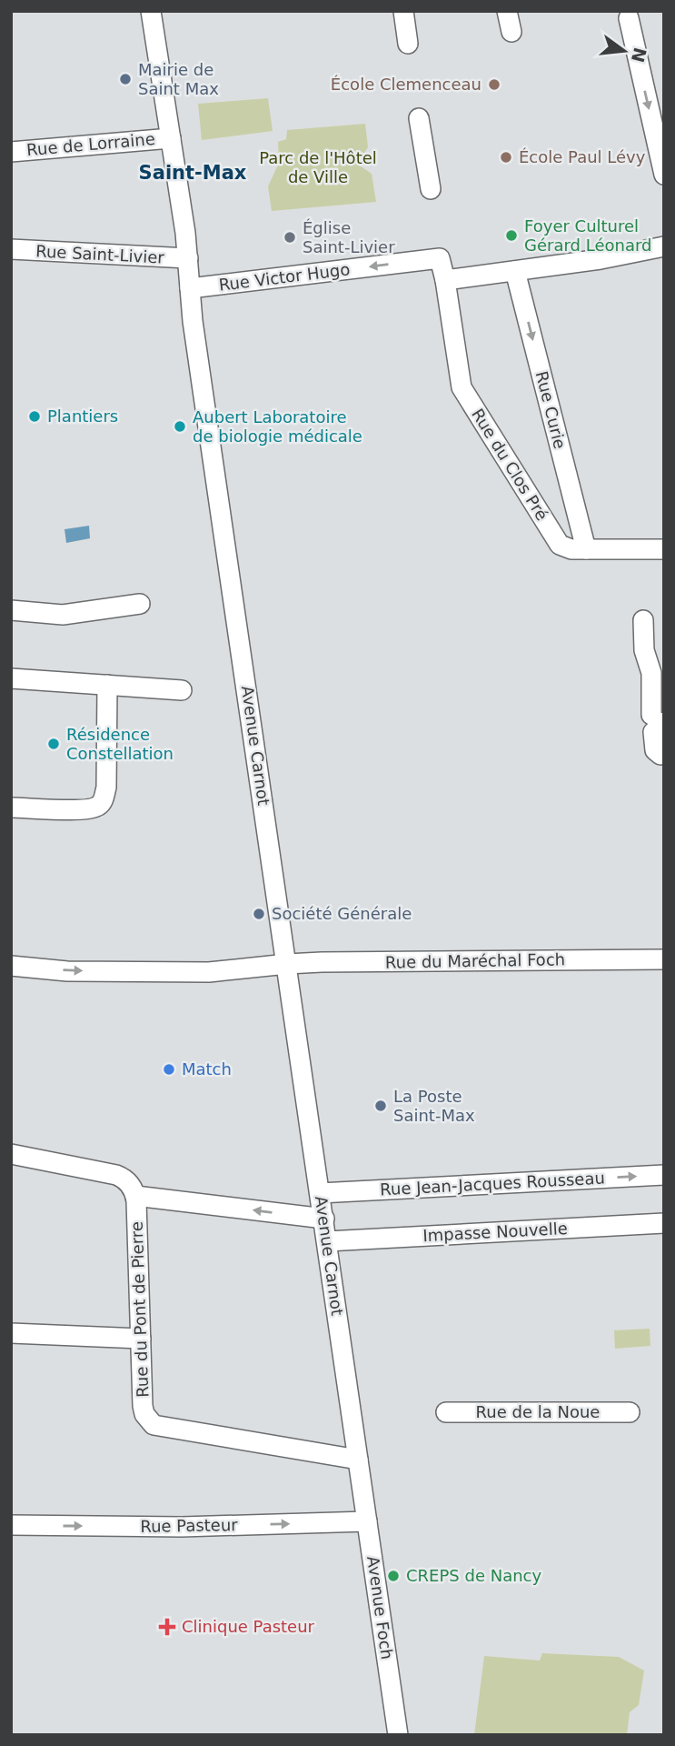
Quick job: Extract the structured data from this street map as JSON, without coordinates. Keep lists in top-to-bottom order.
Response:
{
  "streets": {
    "street": [
      "Rue de Lorraine",
      "Rue Saint-Livier",
      "Rue Victor Hugo",
      "Rue Curie",
      "Rue du Clos Pré",
      "Avenue Carnot",
      "Rue du Maréchal Foch",
      "Rue Jean-Jacques Rousseau",
      "Impasse Nouvelle",
      "Rue du Pont de Pierre",
      "Rue de la Noue",
      "Rue Pasteur",
      "Avenue Foch"
    ]
  },
  "crossings": [
    ["Rue de Lorraine", "Avenue Carnot"],
    ["Rue Saint-Livier", "Avenue Carnot"],
    ["Rue Victor Hugo", "Rue du Clos Pré"],
    ["Rue Victor Hugo", "Avenue Carnot"],
    ["Rue Curie", "Rue du Clos Pré"],
    ["Avenue Carnot", "Rue du Maréchal Foch"],
    ["Avenue Carnot", "Rue Jean-Jacques Rousseau"],
    ["Avenue Carnot", "Impasse Nouvelle"],
    ["Avenue Carnot", "Rue du Pont de Pierre"],
    ["Avenue Carnot", "Avenue Foch"],
    ["Rue Pasteur", "Avenue Foch"]
  ],
  "one_way": [
    "Rue Victor Hugo",
    "Rue Curie",
    "Rue du Maréchal Foch",
    "Rue Jean-Jacques Rousseau",
    "Rue Pasteur"
  ],
  "districts": ["Saint-Max"],
  "parks": ["Parc de l'Hôtel de Ville"],
  "places": {
    "other": [
      "Mairie de Saint Max",
      "École Clemenceau",
      "École Paul Lévy",
      "Foyer Culturel Gérard Léonard",
      "Église Saint-Livier",
      "Plantiers",
      "Aubert Laboratoire de biologie médicale",
      "Résidence Constellation",
      "Société Générale",
      "Match",
      "La Poste Saint-Max",
      "CREPS de Nancy"
    ],
    "health": ["Clinique Pasteur"]
  },
  "north": "right"
}
